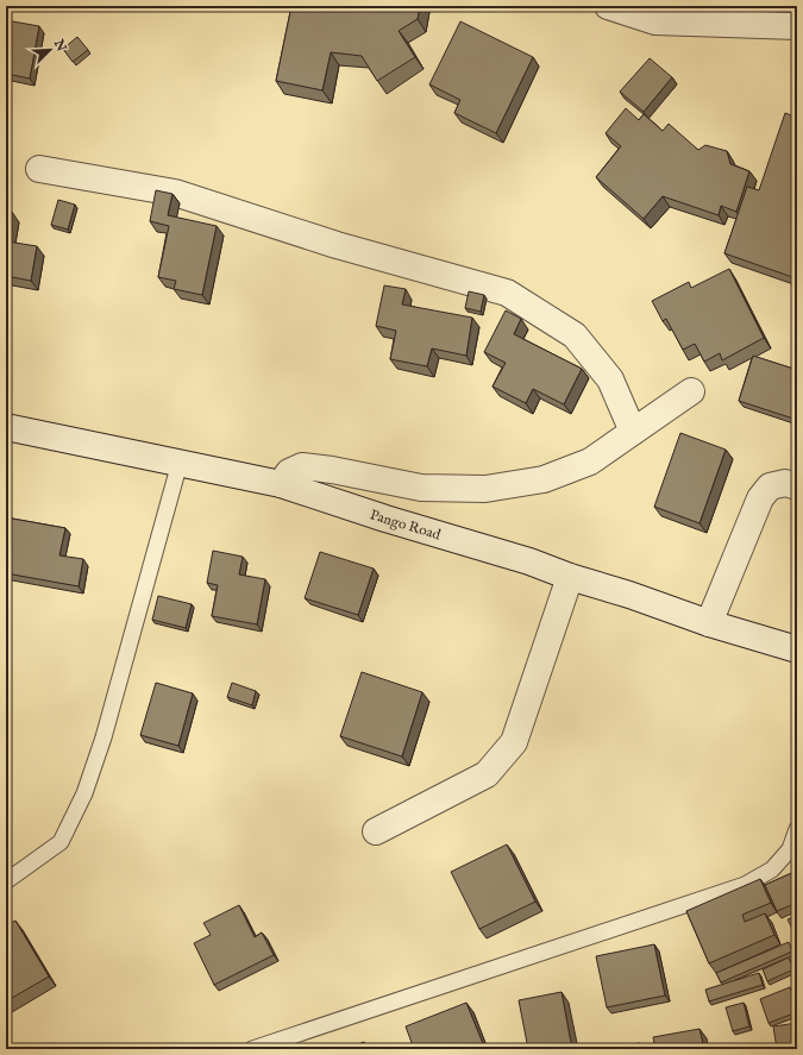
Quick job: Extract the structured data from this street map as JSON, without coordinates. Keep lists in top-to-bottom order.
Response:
{
  "streets": {
    "street": ["Pango Road"]
  },
  "north": "top right"
}
